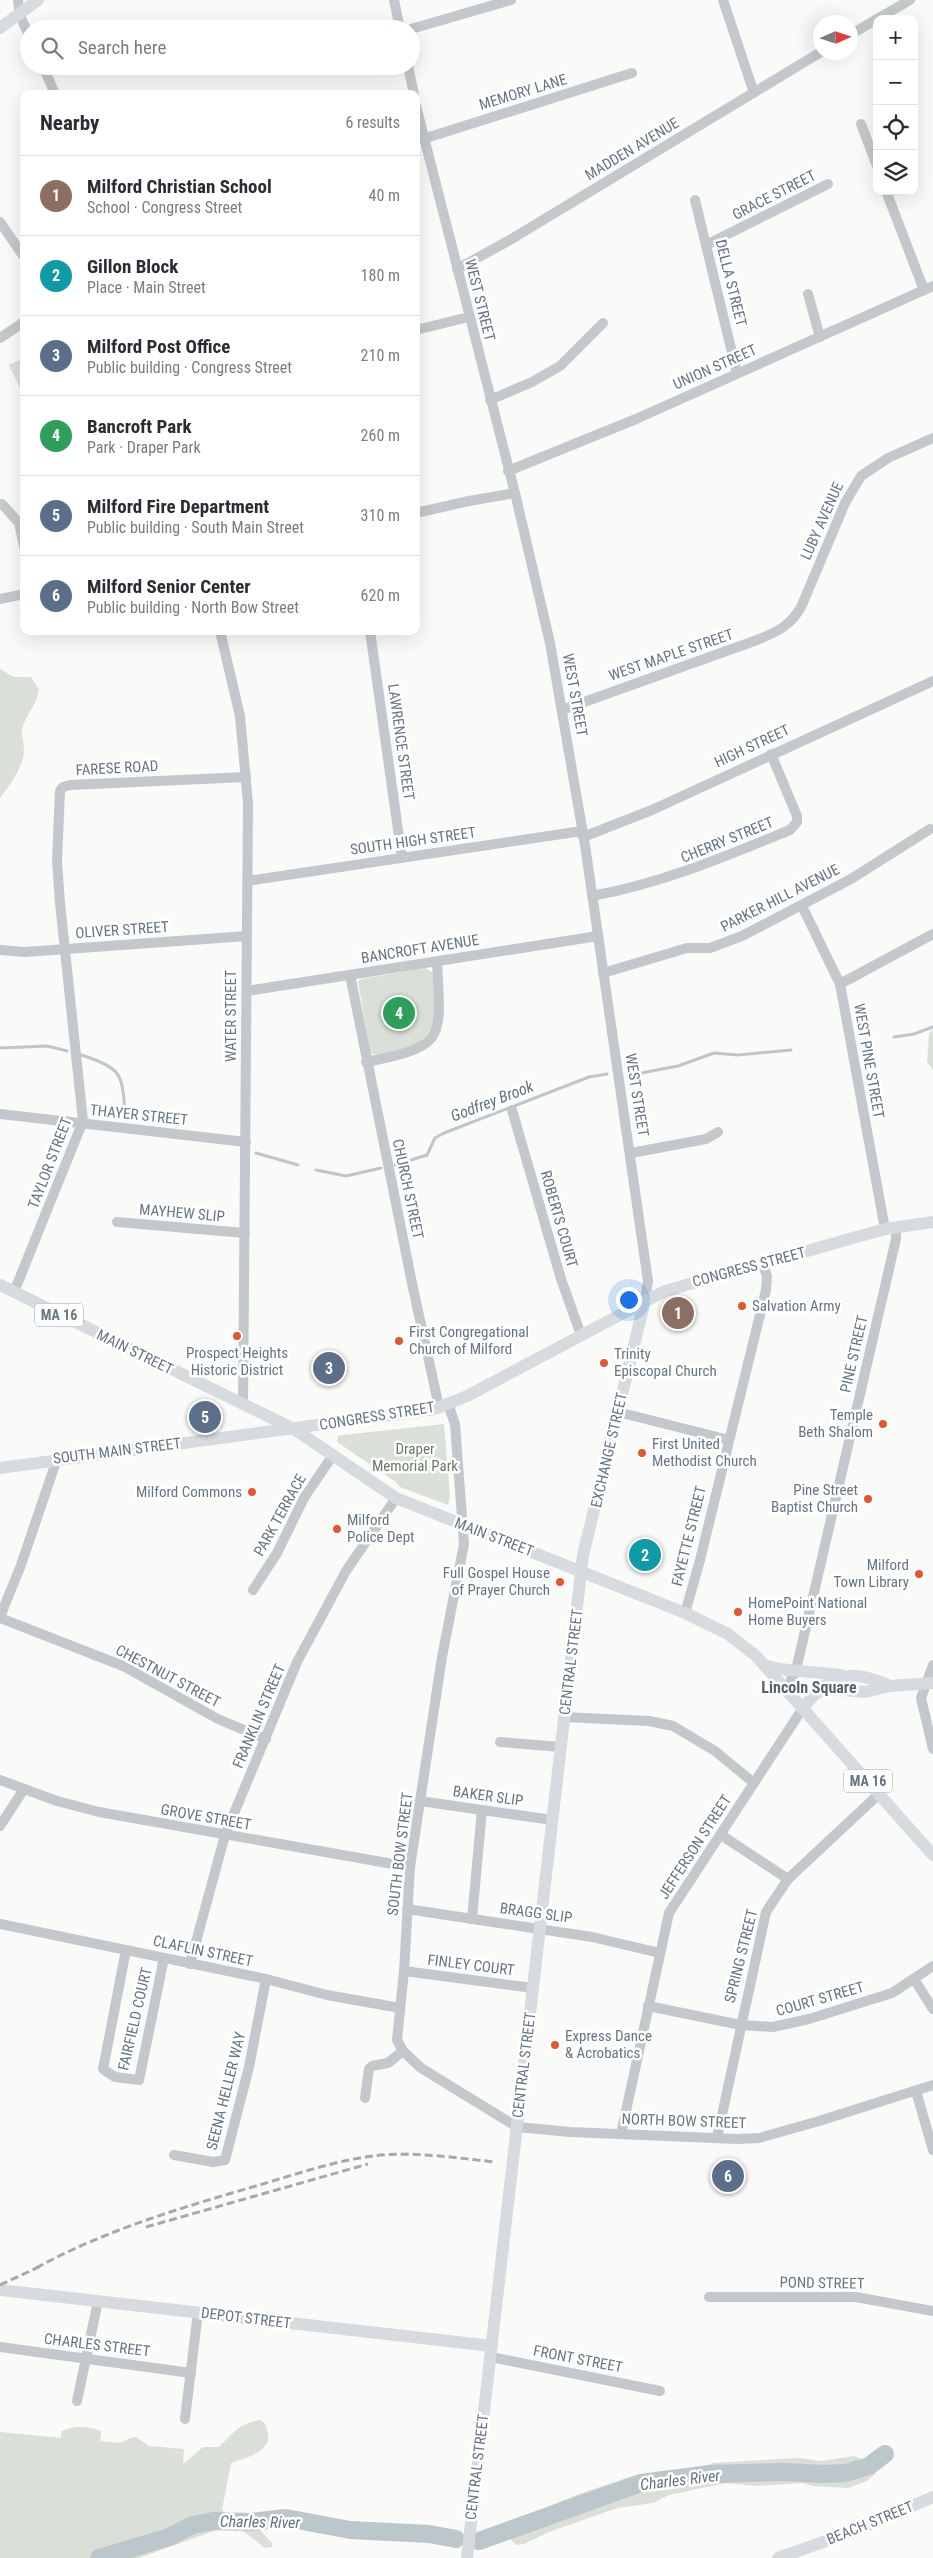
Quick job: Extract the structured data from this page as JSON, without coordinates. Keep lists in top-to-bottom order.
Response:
{
  "streets": {
    "main road": [
      "CONGRESS STREET",
      "MA 16",
      "MAIN STREET",
      "EXCHANGE STREET",
      "SOUTH MAIN STREET",
      "CENTRAL STREET",
      "DEPOT STREET",
      "BEACH STREET"
    ],
    "street": [
      "MEMORY LANE",
      "MADDEN AVENUE",
      "GRACE STREET",
      "DELLA STREET",
      "WEST STREET",
      "UNION STREET",
      "LUBY AVENUE",
      "WEST MAPLE STREET",
      "LAWRENCE STREET",
      "HIGH STREET",
      "FARESE ROAD",
      "CHERRY STREET",
      "SOUTH HIGH STREET",
      "PARKER HILL AVENUE",
      "OLIVER STREET",
      "BANCROFT AVENUE",
      "WATER STREET",
      "WEST PINE STREET",
      "THAYER STREET",
      "TAYLOR STREET",
      "CHURCH STREET",
      "MAYHEW SLIP",
      "ROBERTS COURT",
      "PINE STREET",
      "PARK TERRACE",
      "FAYETTE STREET",
      "CHESTNUT STREET",
      "FRANKLIN STREET",
      "BAKER SLIP",
      "GROVE STREET",
      "JEFFERSON STREET",
      "SOUTH BOW STREET",
      "BRAGG SLIP",
      "CLAFLIN STREET",
      "SPRING STREET",
      "FINLEY COURT",
      "COURT STREET",
      "FAIRFIELD COURT",
      "SEENA HELLER WAY",
      "NORTH BOW STREET",
      "POND STREET",
      "CHARLES STREET",
      "FRONT STREET"
    ]
  },
  "crossings": [
    ["MEMORY LANE", "WEST STREET"],
    ["MADDEN AVENUE", "WEST STREET"],
    ["GRACE STREET", "DELLA STREET"],
    ["DELLA STREET", "UNION STREET"],
    ["WEST STREET", "UNION STREET"],
    ["WEST STREET", "WEST MAPLE STREET"],
    ["WEST STREET", "HIGH STREET"],
    ["WEST STREET", "CHERRY STREET"],
    ["WEST STREET", "SOUTH HIGH STREET"],
    ["WEST STREET", "PARKER HILL AVENUE"],
    ["WEST STREET", "BANCROFT AVENUE"],
    ["WEST STREET", "CONGRESS STREET"],
    ["WEST STREET", "EXCHANGE STREET"],
    ["LUBY AVENUE", "WEST MAPLE STREET"],
    ["LAWRENCE STREET", "SOUTH HIGH STREET"],
    ["HIGH STREET", "CHERRY STREET"],
    ["HIGH STREET", "SOUTH HIGH STREET"],
    ["FARESE ROAD", "OLIVER STREET"],
    ["FARESE ROAD", "WATER STREET"],
    ["FARESE ROAD", "TAYLOR STREET"],
    ["SOUTH HIGH STREET", "WATER STREET"],
    ["PARKER HILL AVENUE", "WEST PINE STREET"],
    ["OLIVER STREET", "WATER STREET"],
    ["OLIVER STREET", "TAYLOR STREET"],
    ["BANCROFT AVENUE", "WATER STREET"],
    ["BANCROFT AVENUE", "CHURCH STREET"],
    ["WATER STREET", "THAYER STREET"],
    ["WATER STREET", "MAYHEW SLIP"],
    ["WATER STREET", "MAIN STREET"],
    ["WEST PINE STREET", "CONGRESS STREET"],
    ["WEST PINE STREET", "PINE STREET"],
    ["THAYER STREET", "TAYLOR STREET"],
    ["TAYLOR STREET", "MAIN STREET"],
    ["CHURCH STREET", "CONGRESS STREET"],
    ["CHURCH STREET", "MAIN STREET"],
    ["CHURCH STREET", "SOUTH BOW STREET"],
    ["ROBERTS COURT", "CONGRESS STREET"],
    ["CONGRESS STREET", "MAIN STREET"],
    ["CONGRESS STREET", "PINE STREET"],
    ["CONGRESS STREET", "EXCHANGE STREET"],
    ["CONGRESS STREET", "SOUTH MAIN STREET"],
    ["CONGRESS STREET", "FAYETTE STREET"],
    ["MAIN STREET", "PINE STREET"],
    ["MAIN STREET", "EXCHANGE STREET"],
    ["MAIN STREET", "SOUTH MAIN STREET"],
    ["MAIN STREET", "PARK TERRACE"],
    ["MAIN STREET", "FAYETTE STREET"],
    ["MAIN STREET", "CENTRAL STREET"],
    ["MAIN STREET", "FRANKLIN STREET"],
    ["MAIN STREET", "JEFFERSON STREET"],
    ["MAIN STREET", "SOUTH BOW STREET"],
    ["MAIN STREET", "SPRING STREET"],
    ["EXCHANGE STREET", "CENTRAL STREET"],
    ["CENTRAL STREET", "BAKER SLIP"],
    ["CENTRAL STREET", "BRAGG SLIP"],
    ["CENTRAL STREET", "FINLEY COURT"],
    ["CENTRAL STREET", "NORTH BOW STREET"],
    ["CENTRAL STREET", "DEPOT STREET"],
    ["CENTRAL STREET", "FRONT STREET"],
    ["CHESTNUT STREET", "FRANKLIN STREET"],
    ["FRANKLIN STREET", "GROVE STREET"],
    ["FRANKLIN STREET", "CLAFLIN STREET"],
    ["BAKER SLIP", "SOUTH BOW STREET"],
    ["GROVE STREET", "SOUTH BOW STREET"],
    ["JEFFERSON STREET", "BRAGG SLIP"],
    ["JEFFERSON STREET", "COURT STREET"],
    ["JEFFERSON STREET", "NORTH BOW STREET"],
    ["SOUTH BOW STREET", "BRAGG SLIP"],
    ["SOUTH BOW STREET", "CLAFLIN STREET"],
    ["SOUTH BOW STREET", "FINLEY COURT"],
    ["CLAFLIN STREET", "FAIRFIELD COURT"],
    ["CLAFLIN STREET", "SEENA HELLER WAY"],
    ["SPRING STREET", "COURT STREET"],
    ["SPRING STREET", "NORTH BOW STREET"],
    ["DEPOT STREET", "FRONT STREET"]
  ],
  "districts": ["Lincoln Square"],
  "water": ["Godfrey Brook", "Charles River"],
  "parks": ["Draper Memorial Park"],
  "places": [
    "Salvation Army",
    "Prospect Heights Historic District",
    "First Congregational Church of Milford",
    "Trinity Episcopal Church",
    "Temple Beth Shalom",
    "First United Methodist Church",
    "Milford Commons",
    "Pine Street Baptist Church",
    "Milford Police Dept",
    "Milford Town Library",
    "Full Gospel House of Prayer Church",
    "HomePoint National Home Buyers",
    "Express Dance & Acrobatics"
  ],
  "north": "right",
  "page": {
    "map_buttons": ["+", "−"],
    "search": "Search here",
    "heading": ["Nearby", "6 results"],
    "list": [
      {
        "mark": "1",
        "name": "Milford Christian School",
        "note": "School · Congress Street",
        "value": "40 m"
      },
      {
        "mark": "2",
        "name": "Gillon Block",
        "note": "Place · Main Street",
        "value": "180 m"
      },
      {
        "mark": "3",
        "name": "Milford Post Office",
        "note": "Public building · Congress Street",
        "value": "210 m"
      },
      {
        "mark": "4",
        "name": "Bancroft Park",
        "note": "Park · Draper Park",
        "value": "260 m"
      },
      {
        "mark": "5",
        "name": "Milford Fire Department",
        "note": "Public building · South Main Street",
        "value": "310 m"
      },
      {
        "mark": "6",
        "name": "Milford Senior Center",
        "note": "Public building · North Bow Street",
        "value": "620 m"
      }
    ],
    "pins": [
      "4",
      "1",
      "3",
      "5",
      "2",
      "6"
    ]
  }
}
